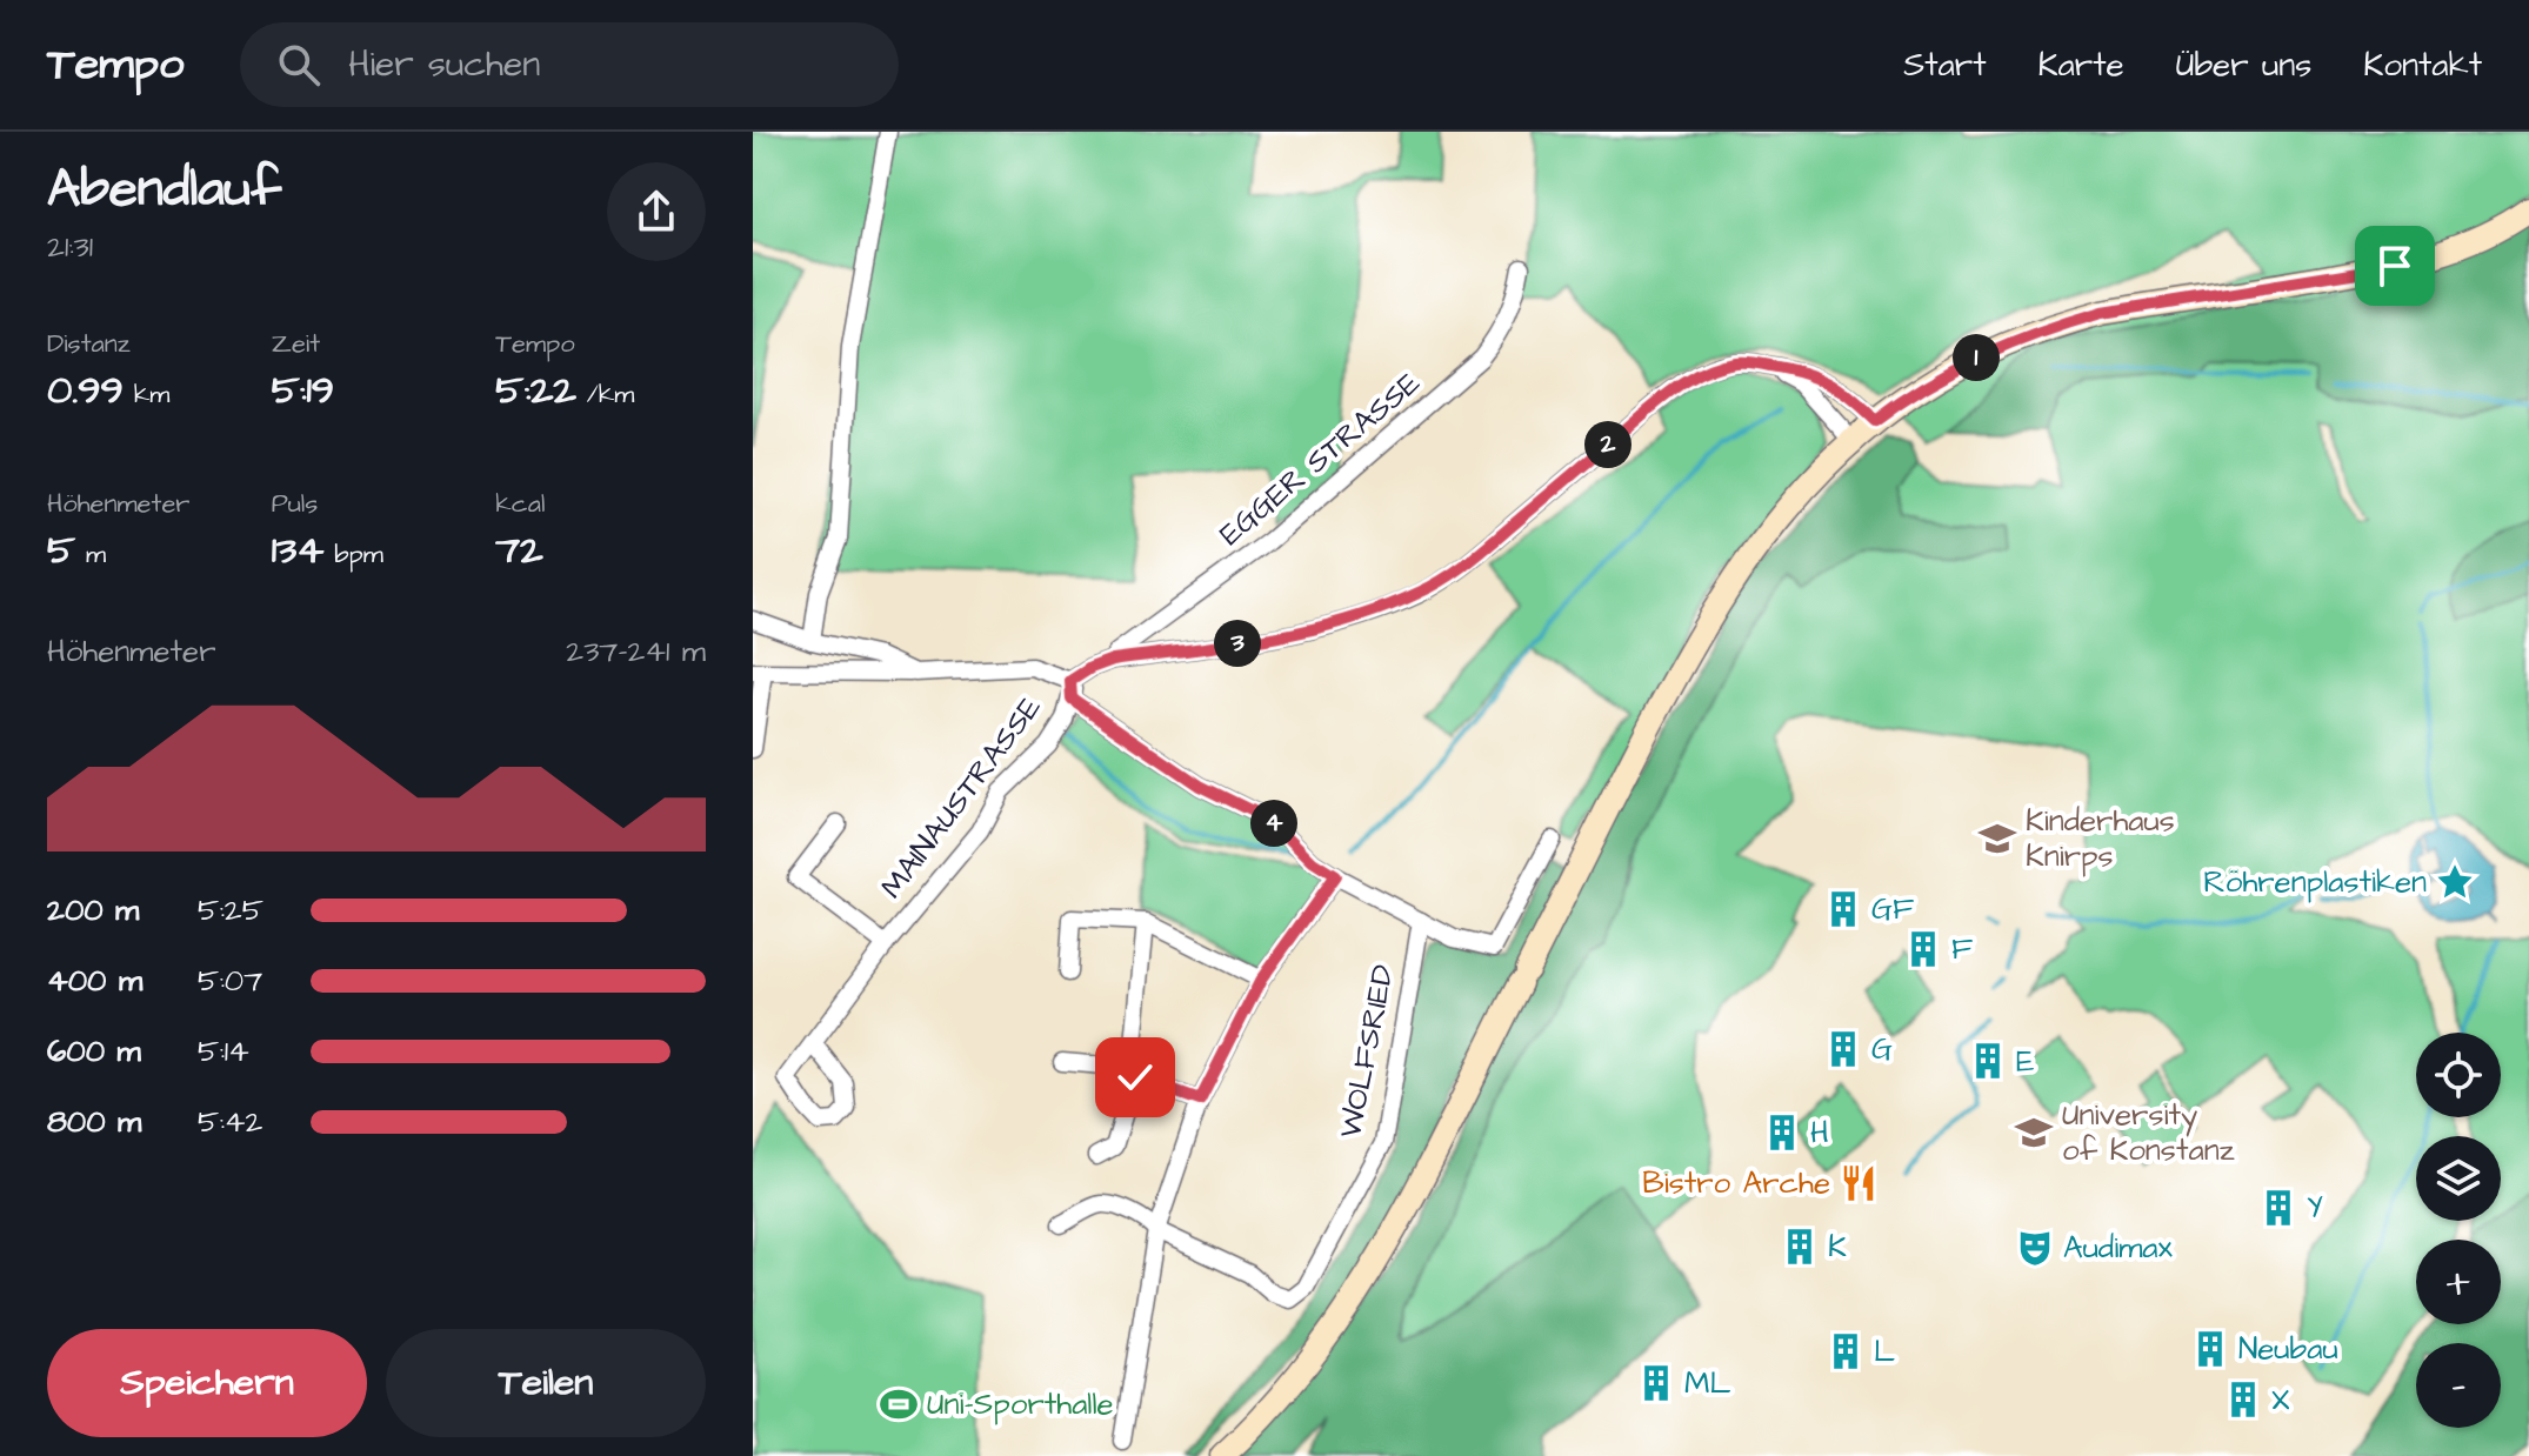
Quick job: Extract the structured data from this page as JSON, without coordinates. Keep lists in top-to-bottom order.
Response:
{
  "streets": {
    "street": ["EGGER STRASSE", "MAINAUSTRASSE", "WOLFSRIED"]
  },
  "crossings": [
    ["EGGER STRASSE", "MAINAUSTRASSE"]
  ],
  "places": {
    "school or university": ["Kinderhaus Knirps", "University of Konstanz"],
    "place": ["Röhrenplastiken"],
    "building": [
      "GF",
      "F",
      "G",
      "E",
      "H",
      "Y",
      "K",
      "Neubau",
      "L",
      "ML",
      "X"
    ],
    "restaurant": ["Bistro Arche"],
    "theatre": ["Audimax"],
    "sports": ["Uni-Sporthalle"]
  },
  "page": {
    "header": "Tempo",
    "search": "Hier suchen",
    "nav": [
      "Start",
      "Karte",
      "Über uns",
      "Kontakt"
    ],
    "heading": ["Abendlauf", "21:31"],
    "stats": [
      ["Distanz", "0.99 km"],
      ["Zeit", "5:19"],
      ["Tempo", "5:22 /km"],
      ["Höhenmeter", "5 m"],
      ["Puls", "134 bpm"],
      ["kcal", "72"]
    ],
    "pins": [
      "1",
      "2",
      "3",
      "4"
    ],
    "chart": ["Höhenmeter", "237–241 m"],
    "list": [
      {
        "name": "200 m",
        "note": "5:25"
      },
      {
        "name": "400 m",
        "note": "5:07"
      },
      {
        "name": "600 m",
        "note": "5:14"
      },
      {
        "name": "800 m",
        "note": "5:42"
      }
    ],
    "map_buttons": ["+", "−"],
    "buttons": ["Speichern", "Teilen"]
  }
}
